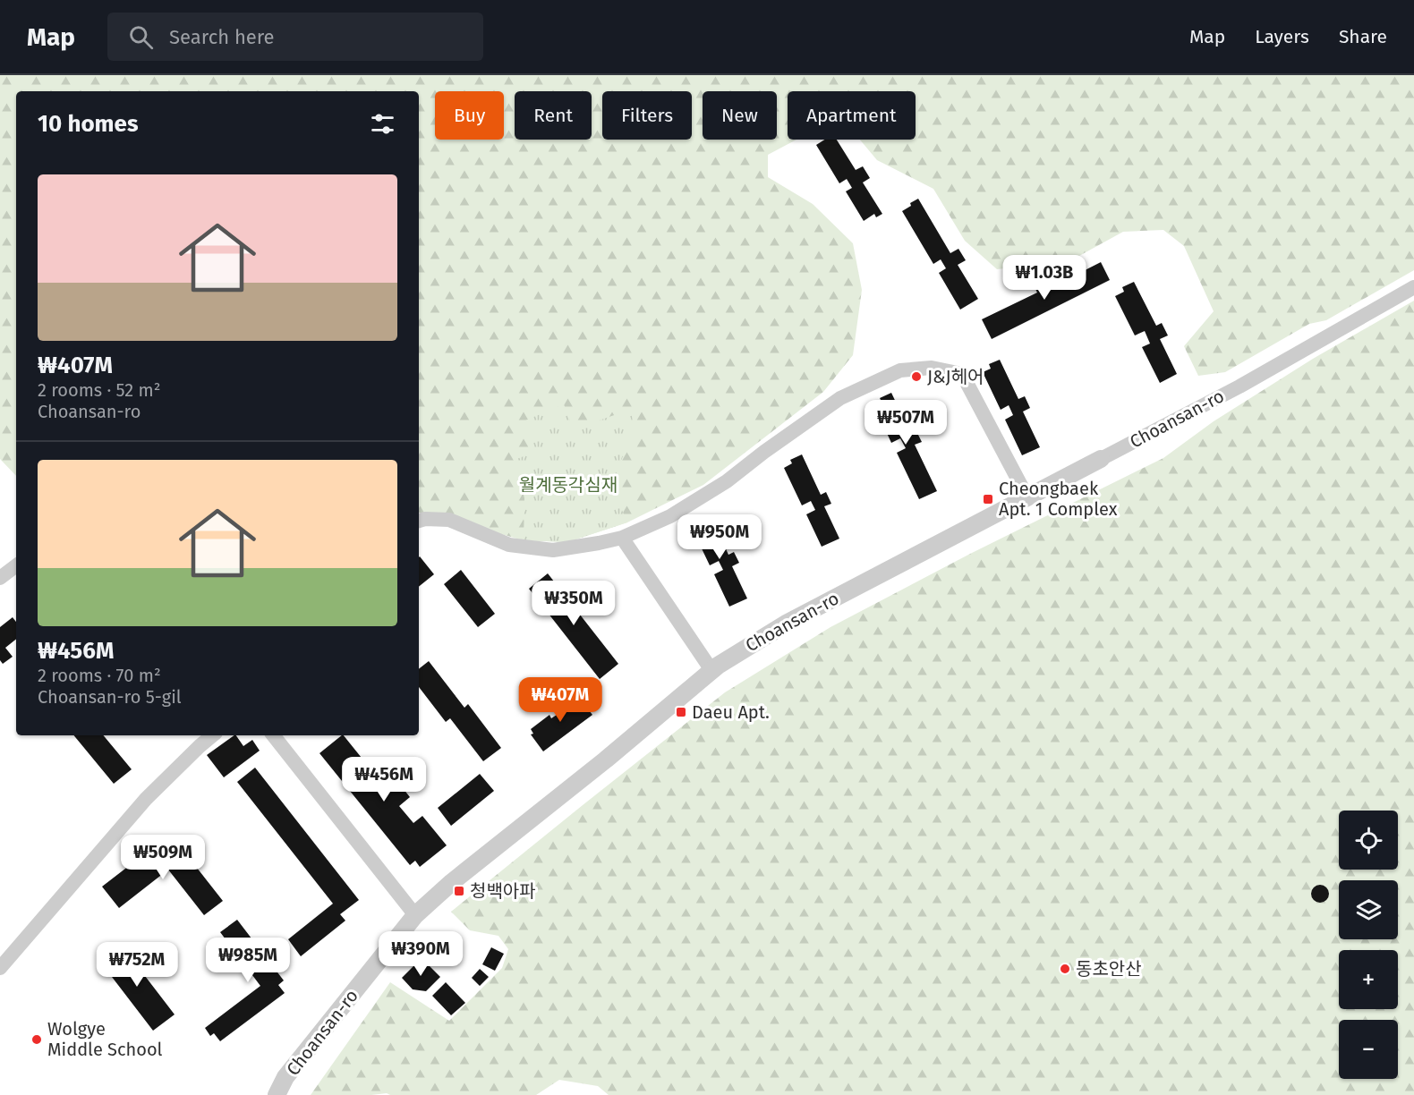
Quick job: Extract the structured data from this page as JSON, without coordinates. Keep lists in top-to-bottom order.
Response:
{
  "streets": {
    "street": ["Choansan-ro"]
  },
  "parks": ["월계동각심재"],
  "places": {
    "other": ["J&J헤어", "동초안산", "Wolgye Middle School"],
    "transit": ["Cheongbaek Apt. 1 Complex", "Daeu Apt.", "청백아파"]
  },
  "page": {
    "header": "Map",
    "search": "Search here",
    "nav": ["Map", "Layers", "Share"],
    "chip": [
      "Buy",
      "Rent",
      "Filters",
      "New",
      "Apartment"
    ],
    "heading": "10 homes",
    "list": [
      {
        "name": "₩407M",
        "note": "2 rooms · 52 m² · Choansan-ro"
      },
      {
        "name": "₩456M",
        "note": "2 rooms · 70 m² · Choansan-ro 5-gil"
      }
    ],
    "price": [
      "₩1.03B",
      "₩507M",
      "₩950M",
      "₩350M",
      "₩407M",
      "₩456M",
      "₩509M",
      "₩390M",
      "₩985M",
      "₩752M"
    ],
    "map_buttons": ["+", "−"]
  }
}
